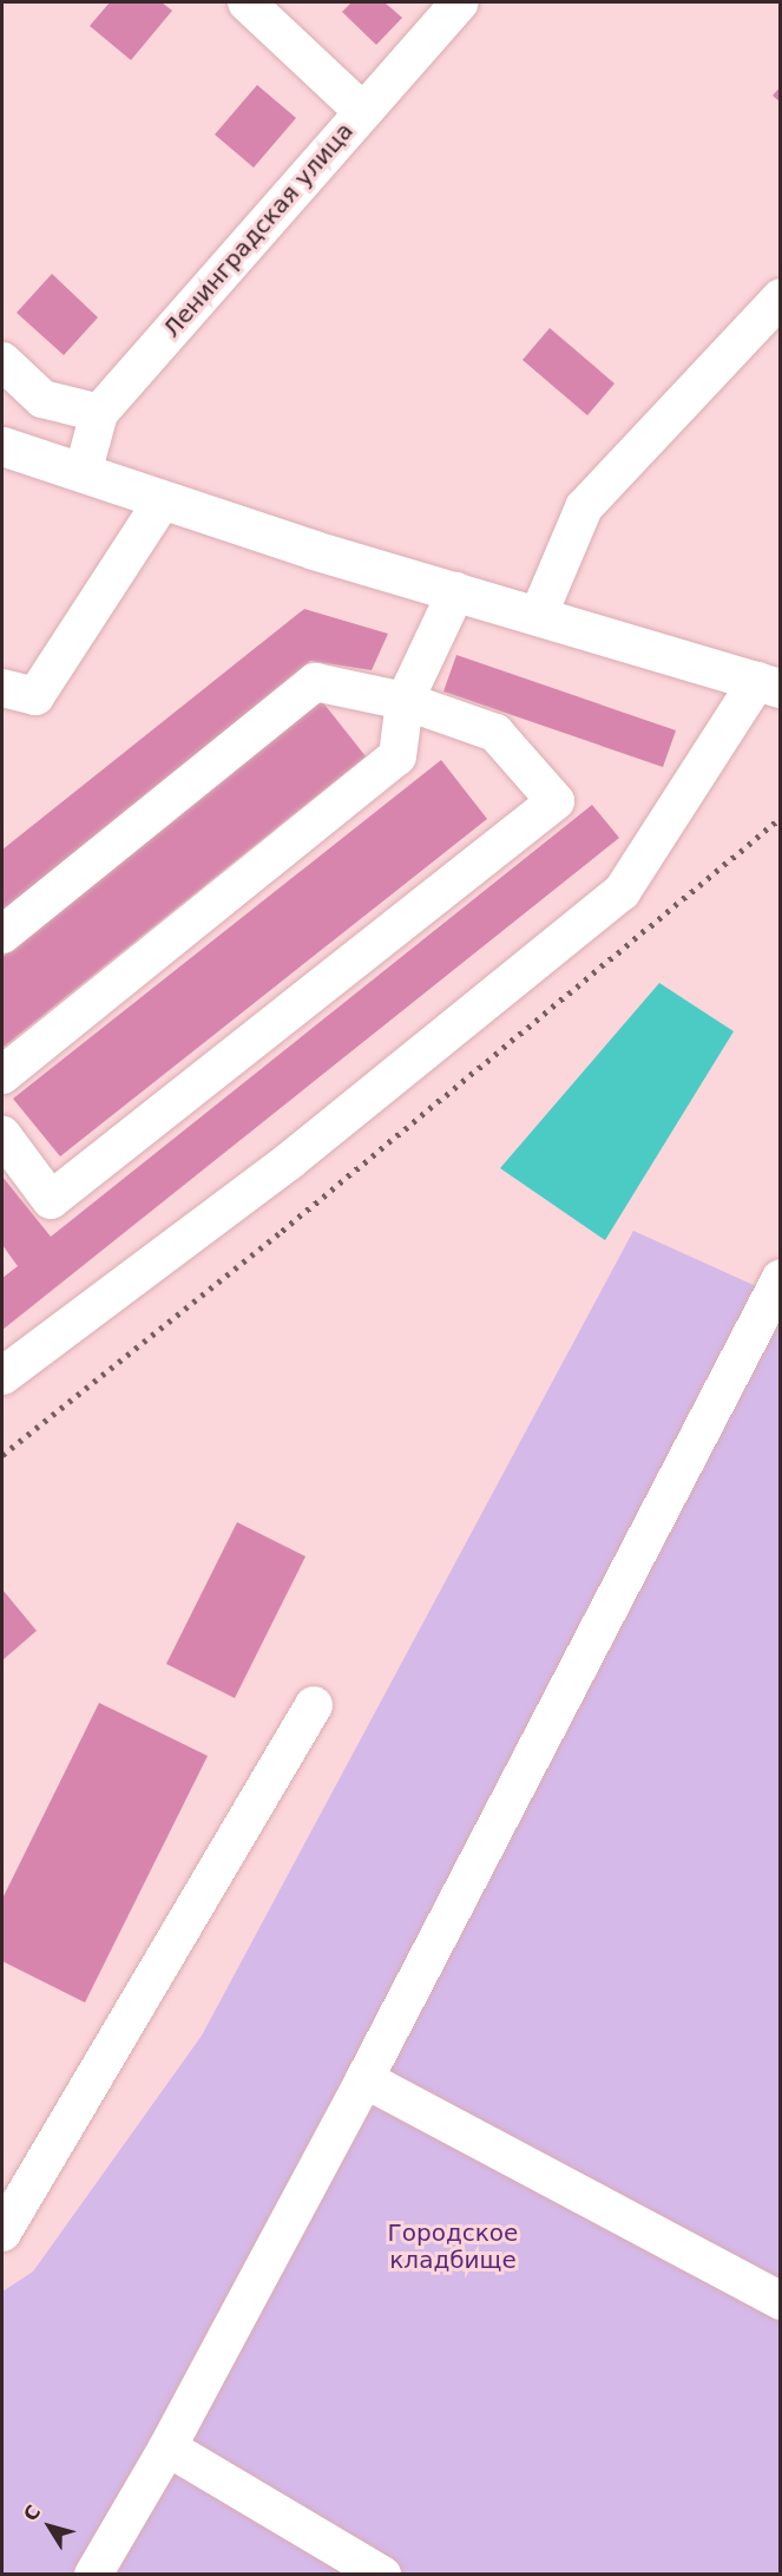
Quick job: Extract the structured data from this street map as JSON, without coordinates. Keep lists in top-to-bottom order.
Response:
{
  "streets": {
    "street": ["Ленинградская улица"]
  },
  "parks": ["Городское кладбище"],
  "north": "top left"
}
